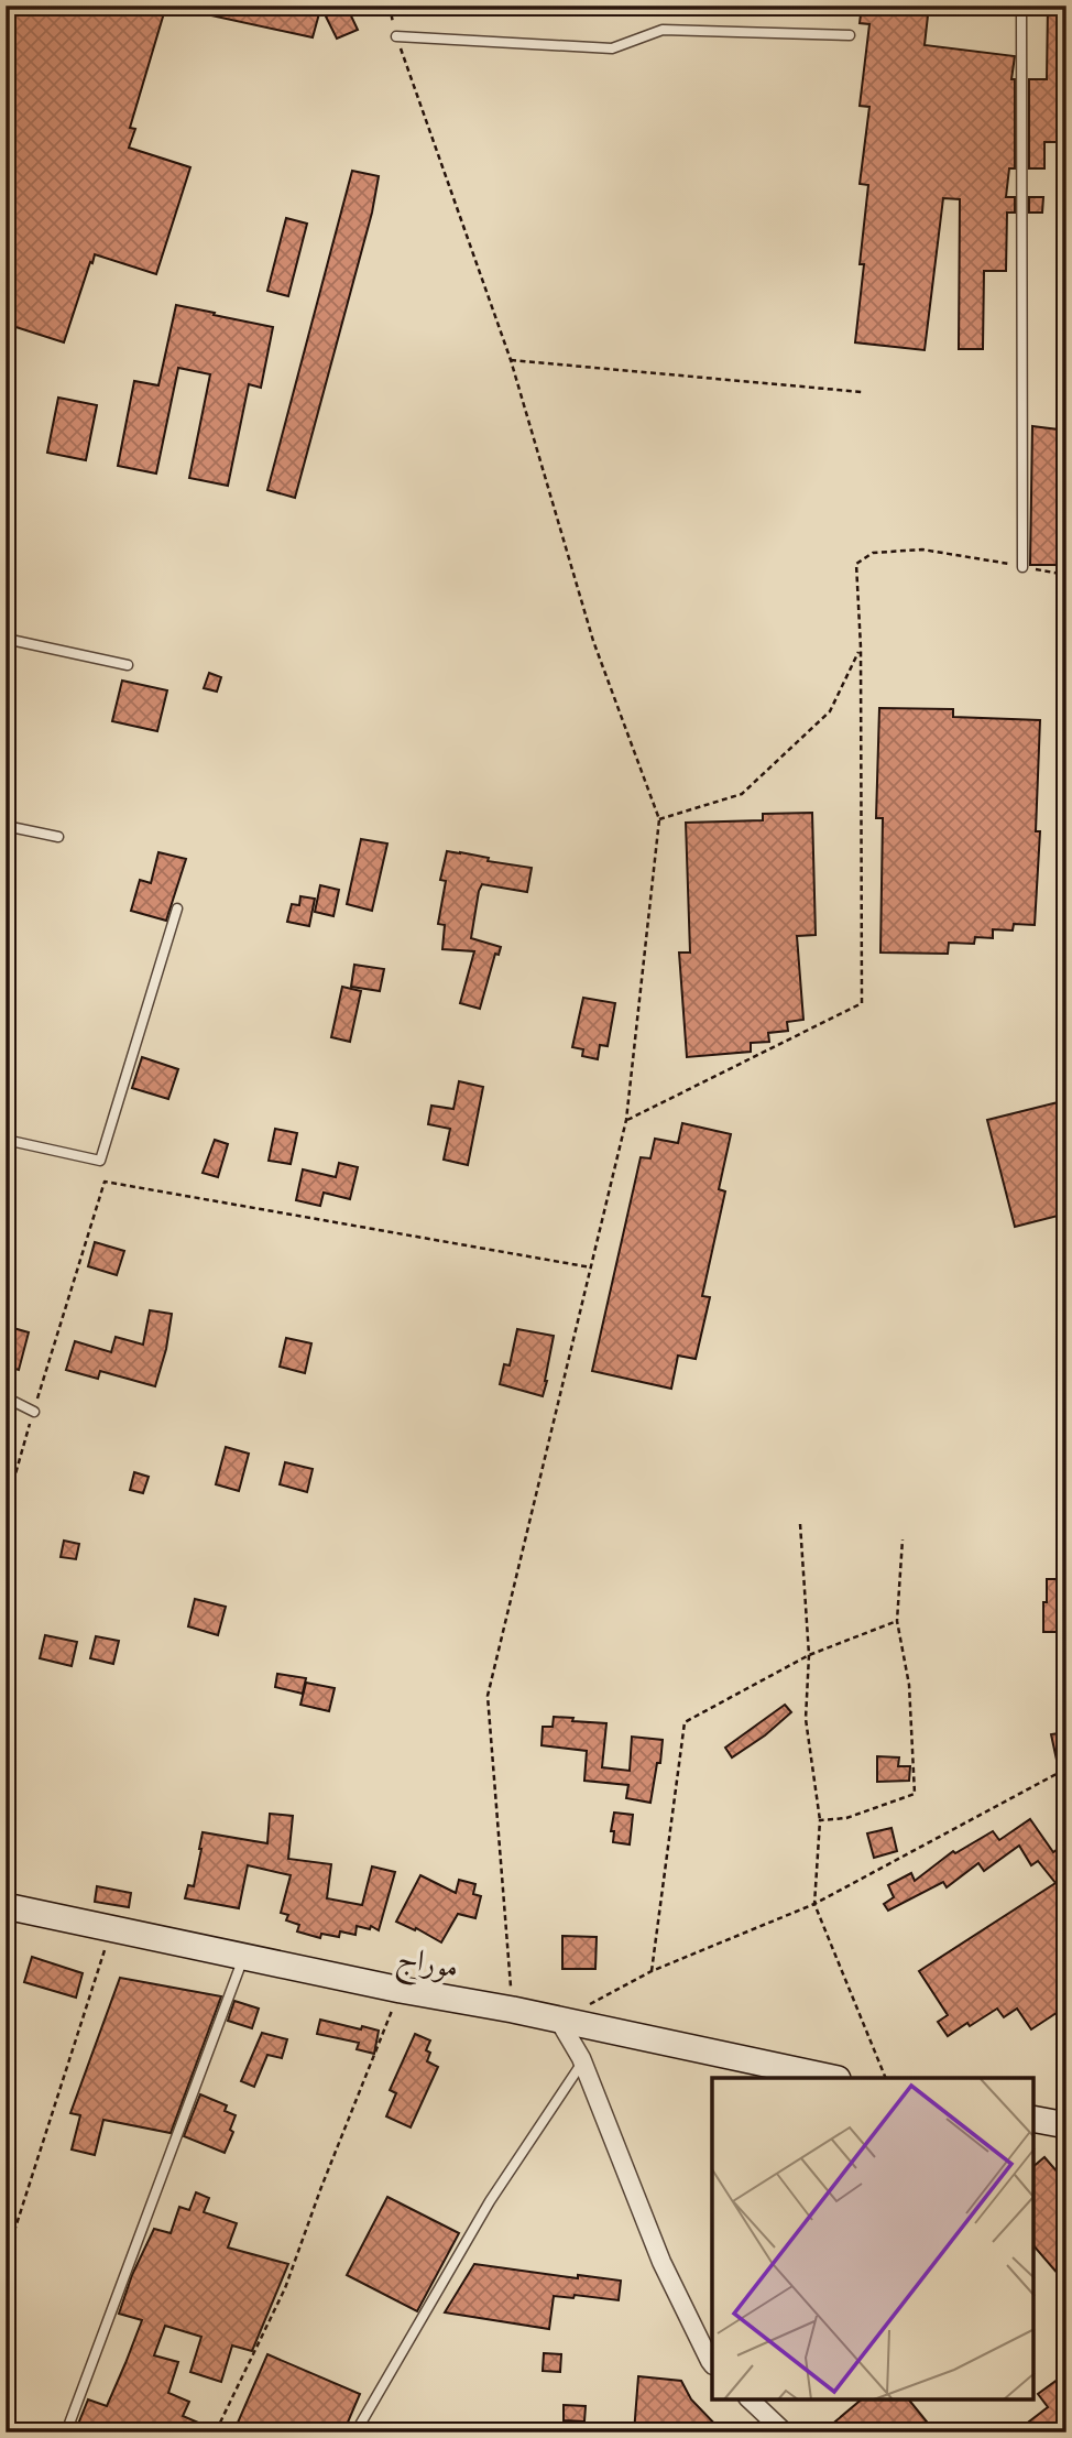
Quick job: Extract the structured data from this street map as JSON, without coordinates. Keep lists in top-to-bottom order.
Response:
{
  "streets": {
    "main road": ["موراج"]
  }
}
